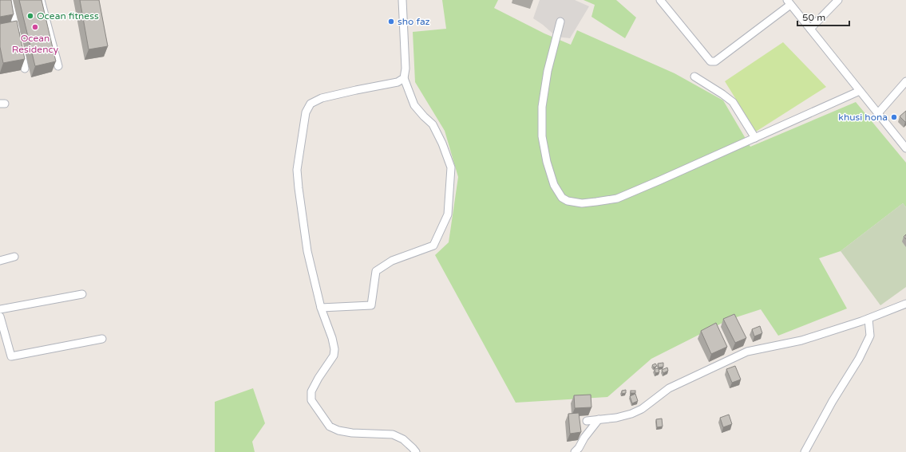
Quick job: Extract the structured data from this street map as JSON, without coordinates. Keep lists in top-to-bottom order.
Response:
{
  "places": [
    "Ocean fitness",
    "sho faz",
    "Ocean Residency",
    "khusi hona"
  ],
  "scale_bar": "50 m"
}
